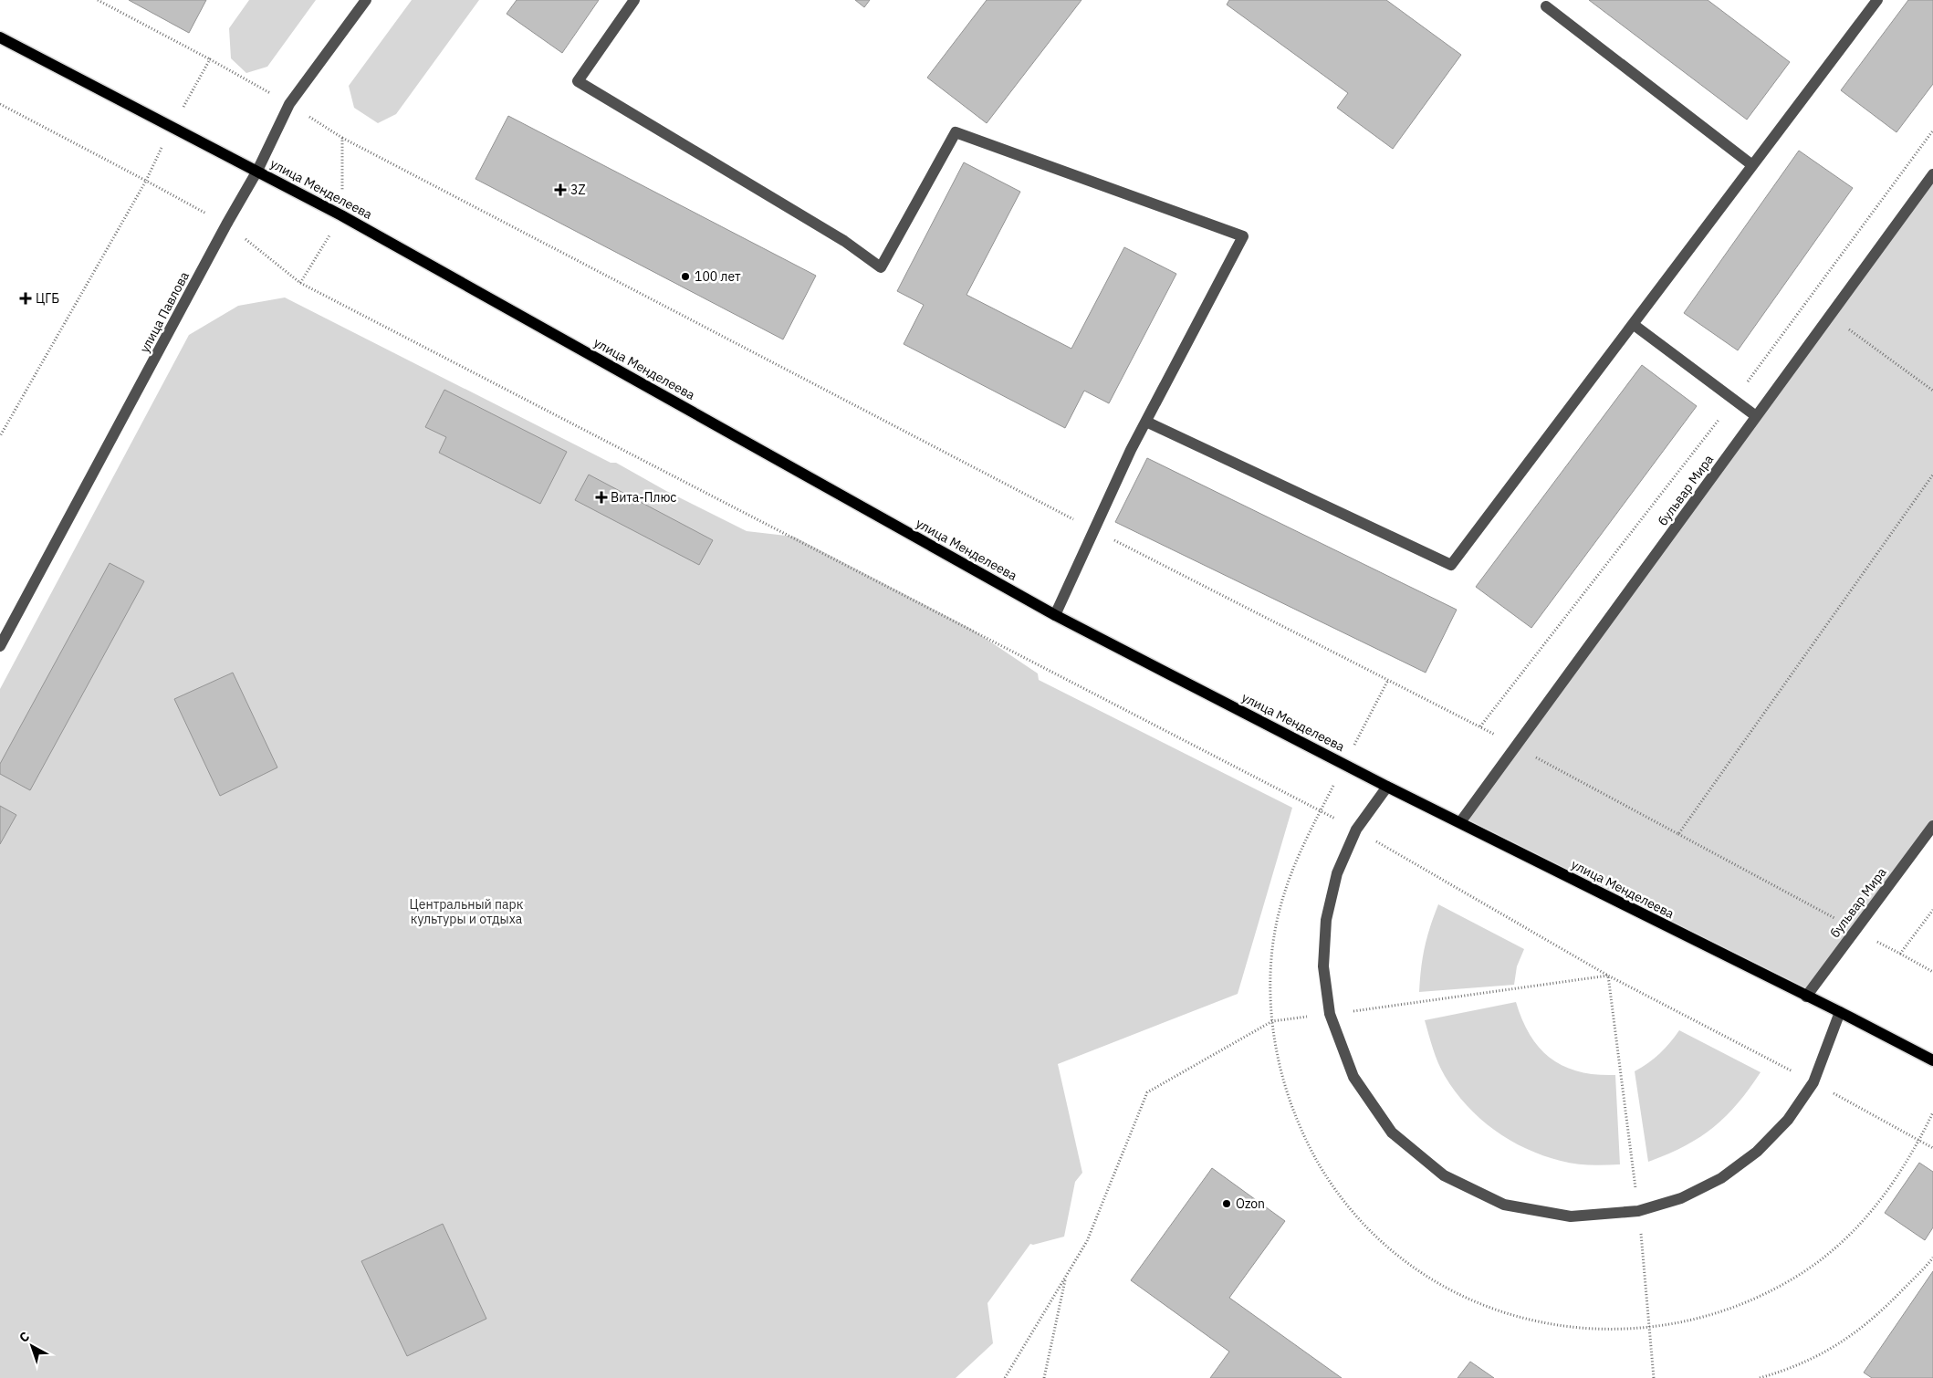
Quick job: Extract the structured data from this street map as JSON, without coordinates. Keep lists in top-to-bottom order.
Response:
{
  "streets": {
    "main road": ["улица Менделеева"],
    "street": ["улица Павлова", "бульвар Мира"]
  },
  "crossings": [
    ["улица Менделеева", "улица Павлова"],
    ["улица Менделеева", "бульвар Мира"]
  ],
  "parks": ["Центральный парк культуры и отдыха"],
  "places": {
    "health": ["3Z", "ЦГБ", "Вита-Плюс"],
    "other": ["100 лет", "Ozon"]
  },
  "north": "top left"
}
